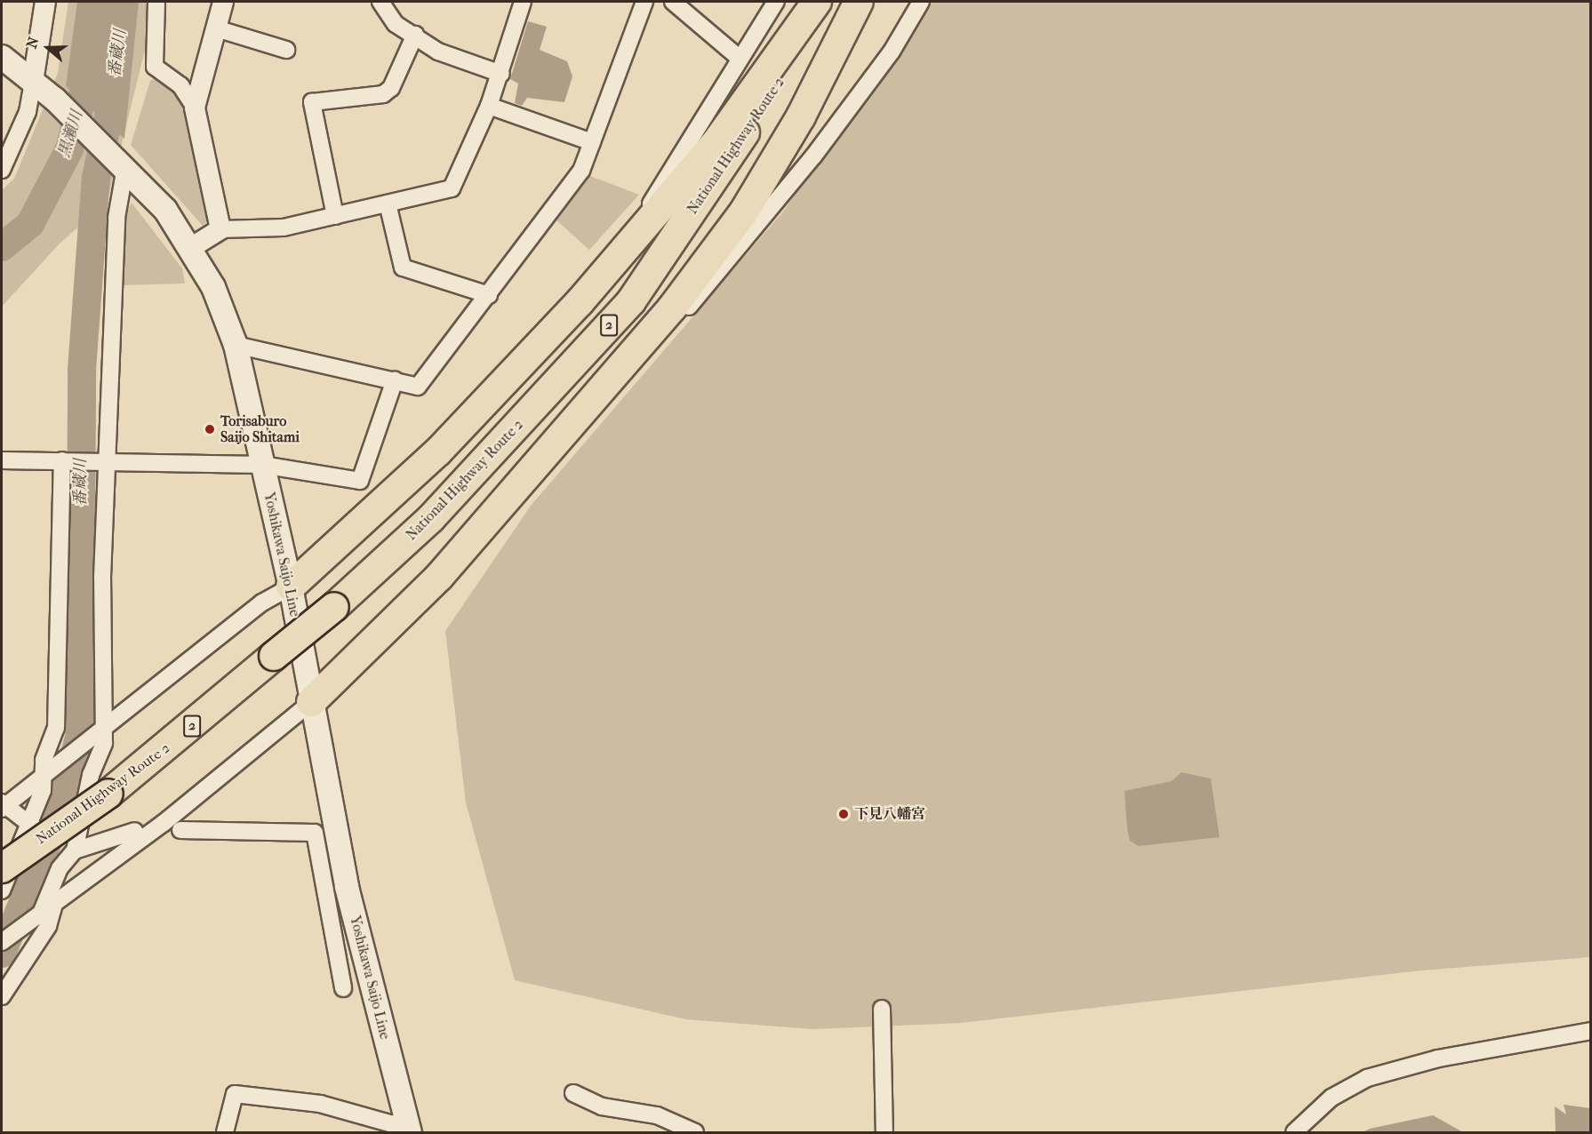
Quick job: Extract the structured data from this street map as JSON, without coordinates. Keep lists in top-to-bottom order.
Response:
{
  "streets": {
    "highway": ["National Highway Route 2", "2"],
    "main road": ["Yoshikawa Saijo Line"]
  },
  "water": ["番蔵川", "黒瀬川"],
  "places": ["Torisaburo Saijo Shitami", "下見八幡宮"],
  "north": "left"
}
